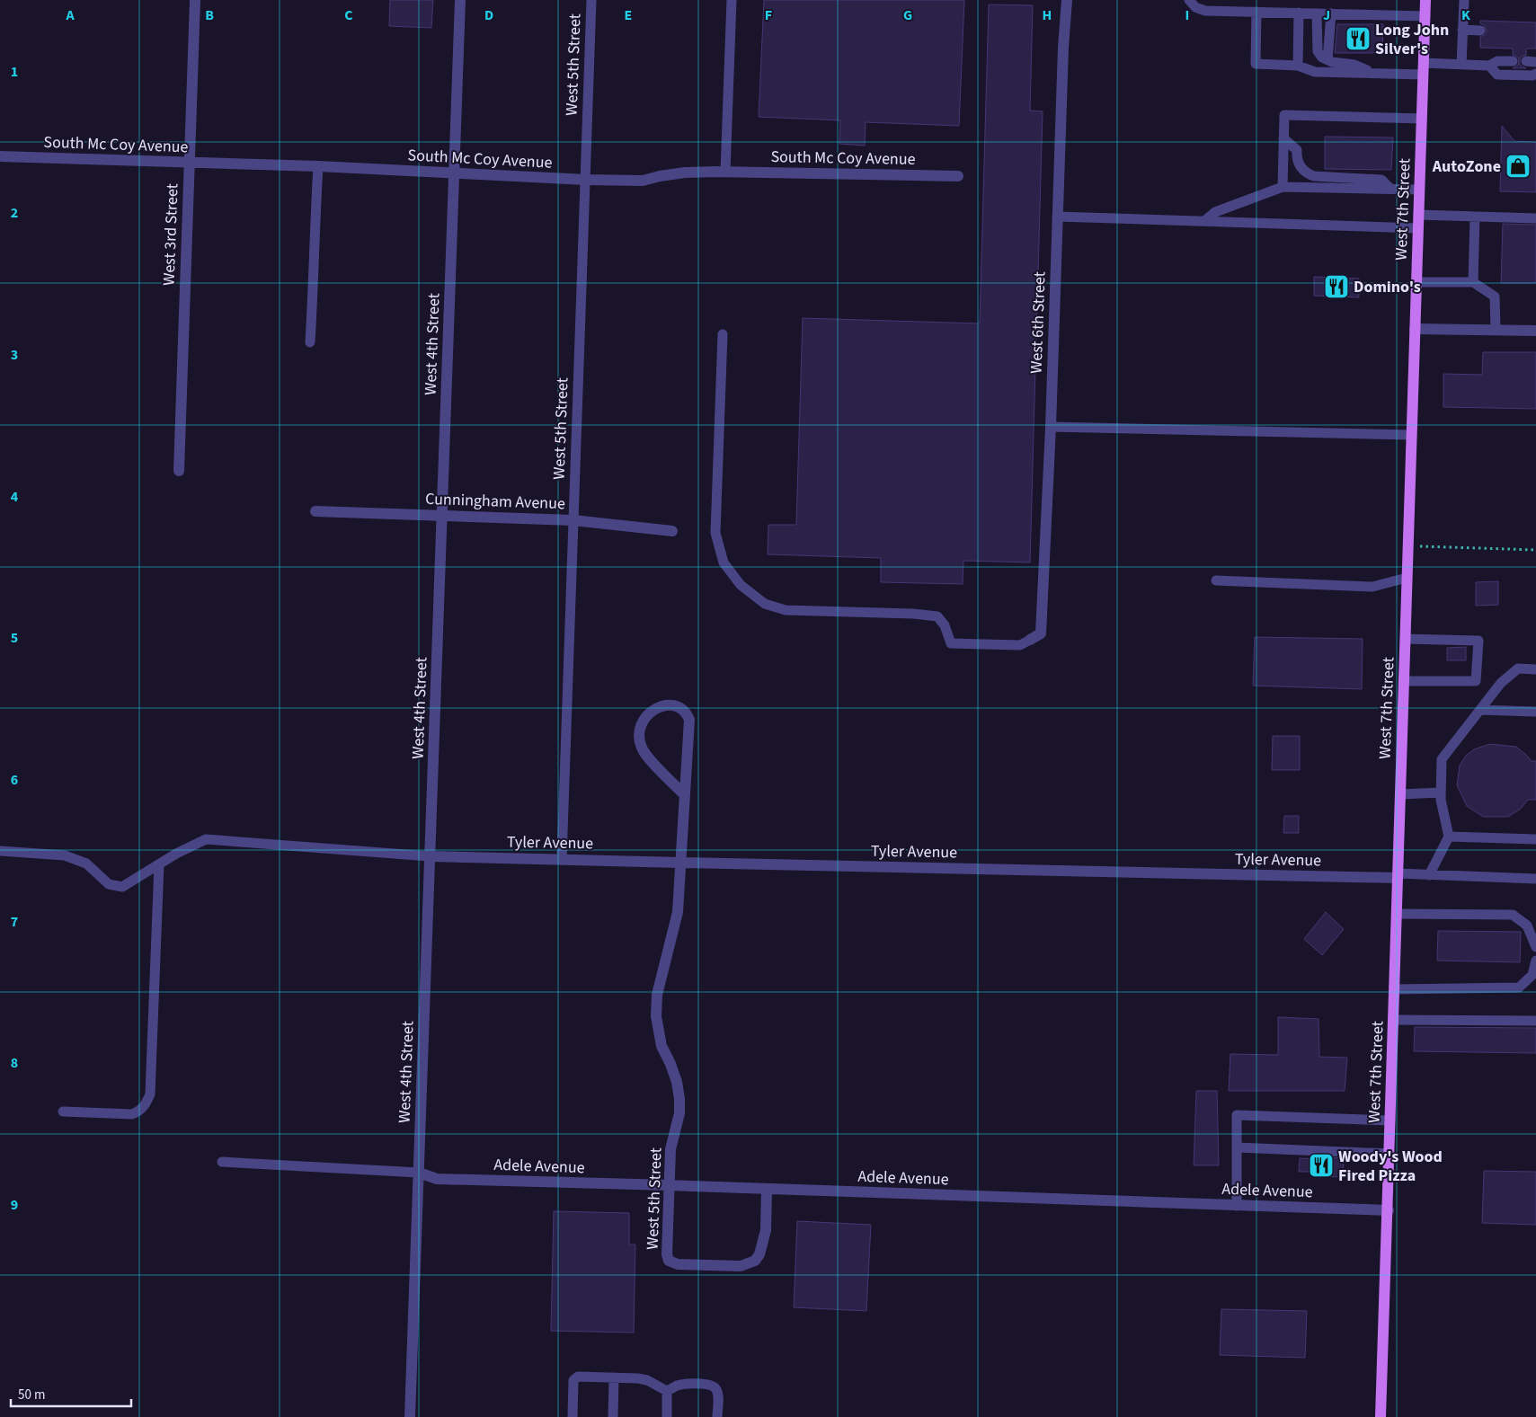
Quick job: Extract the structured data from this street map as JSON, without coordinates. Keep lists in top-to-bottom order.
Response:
{
  "streets": {
    "main road": ["West 7th Street"],
    "street": [
      "West 5th Street",
      "South Mc Coy Avenue",
      "West 3rd Street",
      "West 6th Street",
      "West 4th Street",
      "Cunningham Avenue",
      "Tyler Avenue",
      "Adele Avenue"
    ]
  },
  "crossings": [
    ["West 5th Street", "South Mc Coy Avenue"],
    ["West 5th Street", "Cunningham Avenue"],
    ["West 5th Street", "Tyler Avenue"],
    ["West 5th Street", "Adele Avenue"],
    ["South Mc Coy Avenue", "West 3rd Street"],
    ["South Mc Coy Avenue", "West 4th Street"],
    ["West 7th Street", "Tyler Avenue"],
    ["West 7th Street", "Adele Avenue"],
    ["West 4th Street", "Cunningham Avenue"],
    ["West 4th Street", "Tyler Avenue"],
    ["West 4th Street", "Adele Avenue"]
  ],
  "places": {
    "restaurant": ["Long John Silver's", "Domino's", "Woody's Wood Fired Pizza"],
    "shop": ["AutoZone"]
  },
  "scale_bar": "50 m",
  "grid": {
    "columns": [
      "A",
      "B",
      "C",
      "D",
      "E",
      "F",
      "G",
      "H",
      "I",
      "J",
      "K"
    ],
    "rows": [
      "1",
      "2",
      "3",
      "4",
      "5",
      "6",
      "7",
      "8",
      "9"
    ]
  }
}
